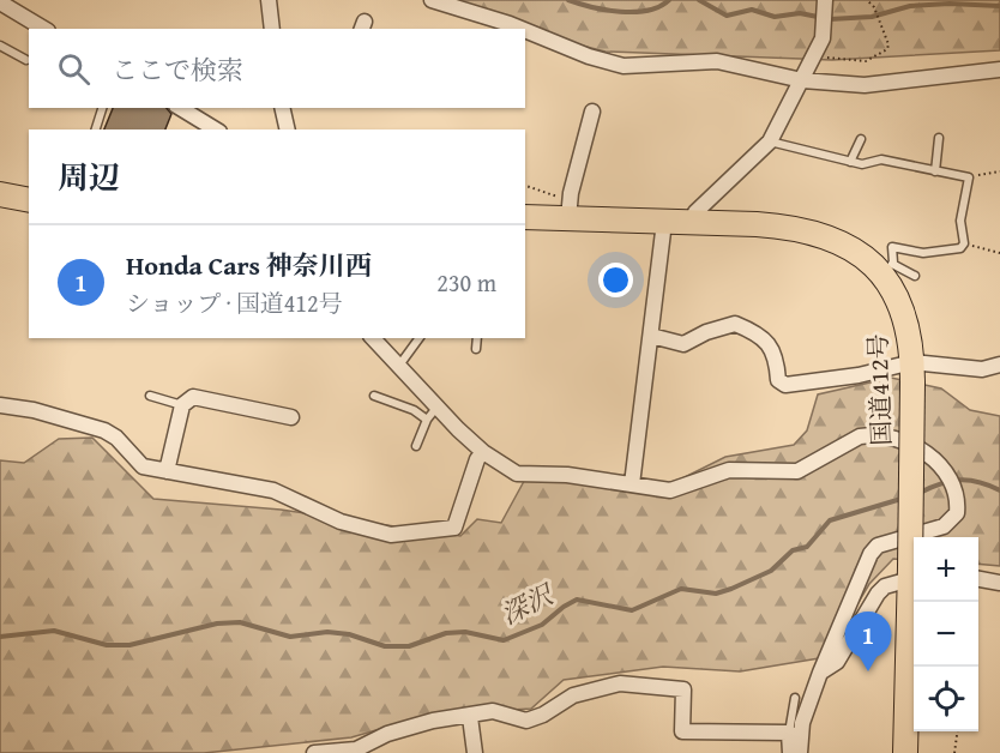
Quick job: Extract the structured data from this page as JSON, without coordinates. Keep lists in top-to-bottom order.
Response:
{
  "streets": {
    "highway": ["国道412号"]
  },
  "water": ["深沢"],
  "page": {
    "search": "ここで検索",
    "heading": "周辺",
    "list": [
      {
        "mark": "1",
        "name": "Honda Cars 神奈川西",
        "note": "ショップ · 国道412号",
        "value": "230 m"
      }
    ],
    "map_buttons": ["+", "−"],
    "pins": "1"
  }
}
